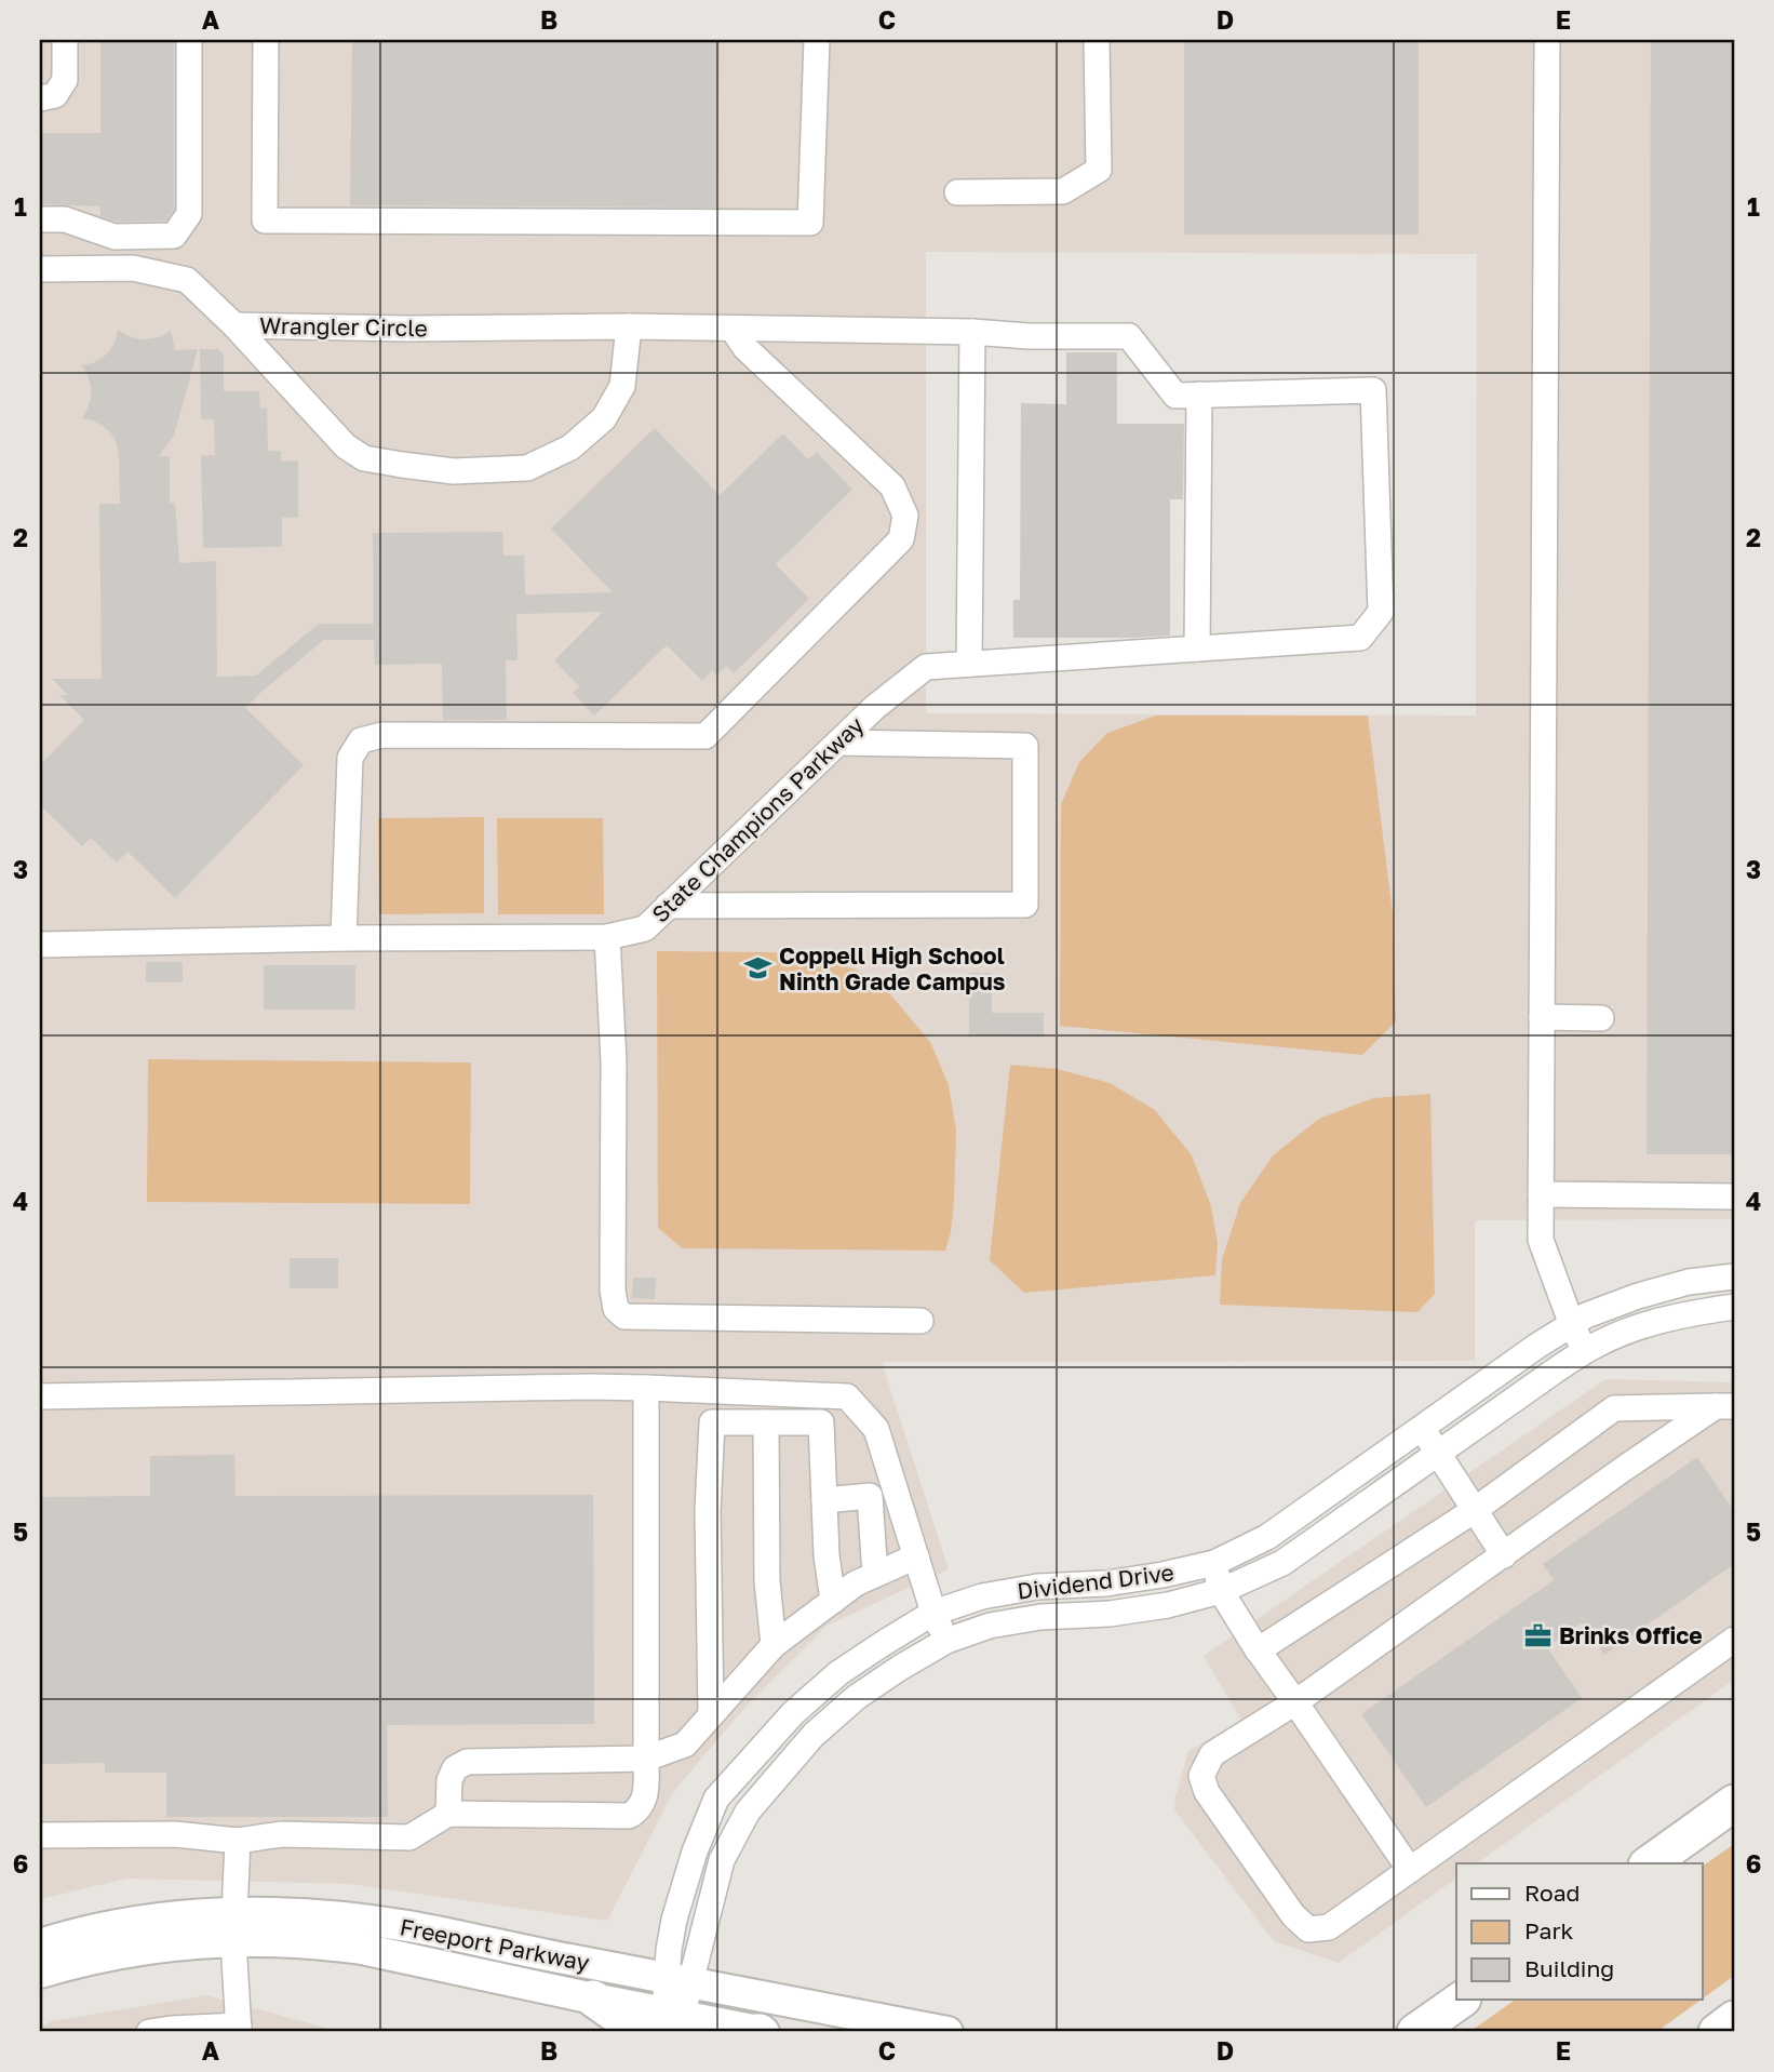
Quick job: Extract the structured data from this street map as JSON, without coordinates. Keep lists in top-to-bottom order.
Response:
{
  "streets": {
    "main road": ["Freeport Parkway"],
    "street": ["Wrangler Circle", "State Champions Parkway", "Dividend Drive"]
  },
  "crossings": [
    ["Wrangler Circle", "State Champions Parkway"],
    ["Dividend Drive", "Freeport Parkway"]
  ],
  "places": {
    "school or university": ["Coppell High School Ninth Grade Campus"],
    "office": ["Brinks Office"]
  },
  "legend": ["Road", "Park", "Building"],
  "grid": {
    "columns": [
      "A",
      "B",
      "C",
      "D",
      "E"
    ],
    "rows": [
      "1",
      "2",
      "3",
      "4",
      "5",
      "6"
    ]
  }
}
